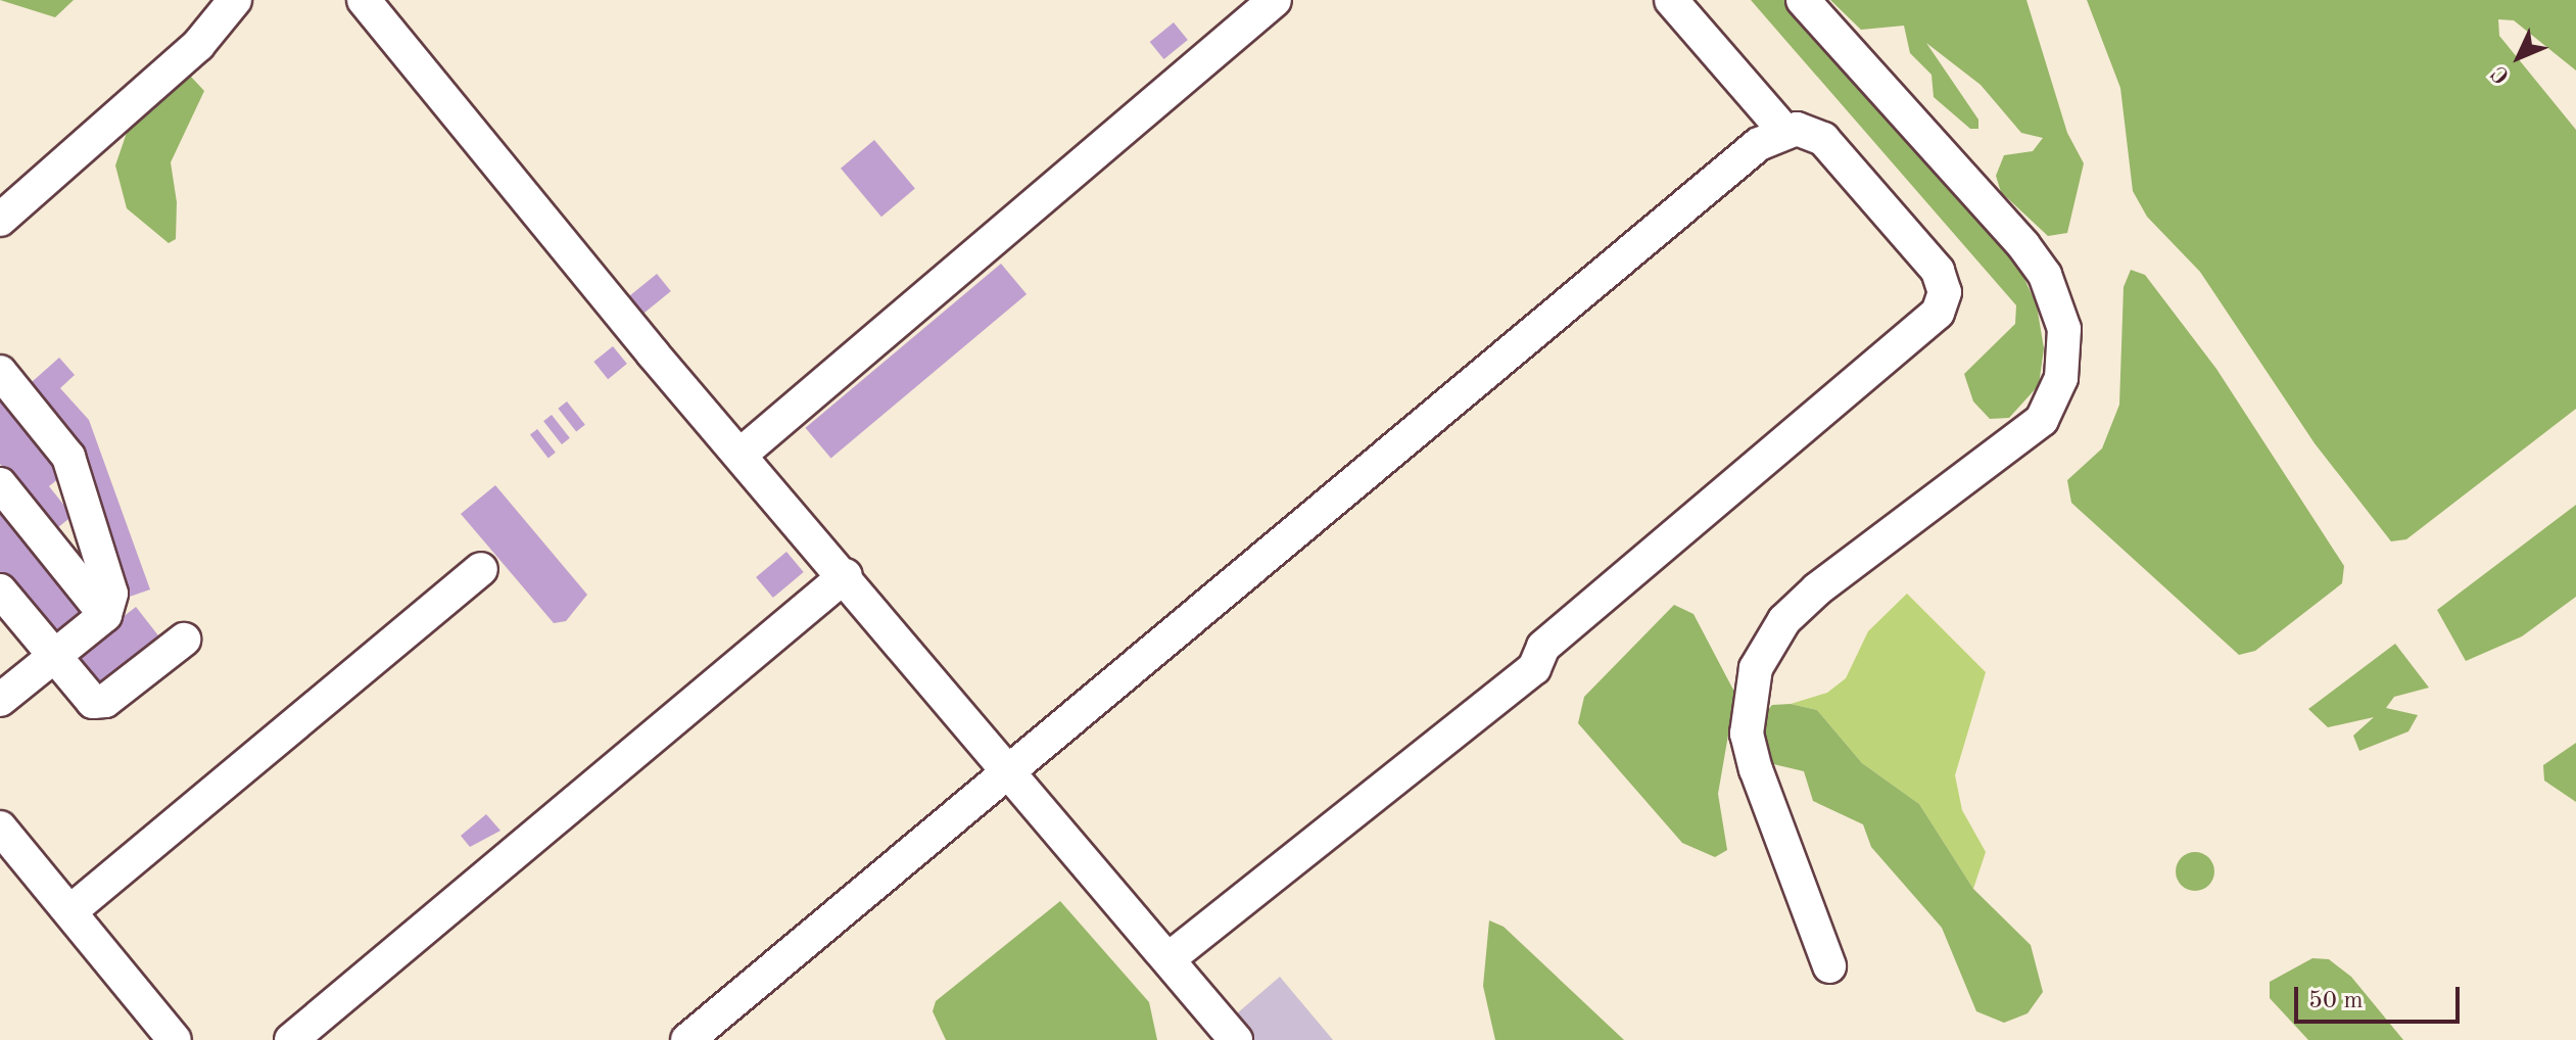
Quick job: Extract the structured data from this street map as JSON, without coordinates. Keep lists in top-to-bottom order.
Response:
{
  "scale_bar": "50 m",
  "north": "bottom left"
}
